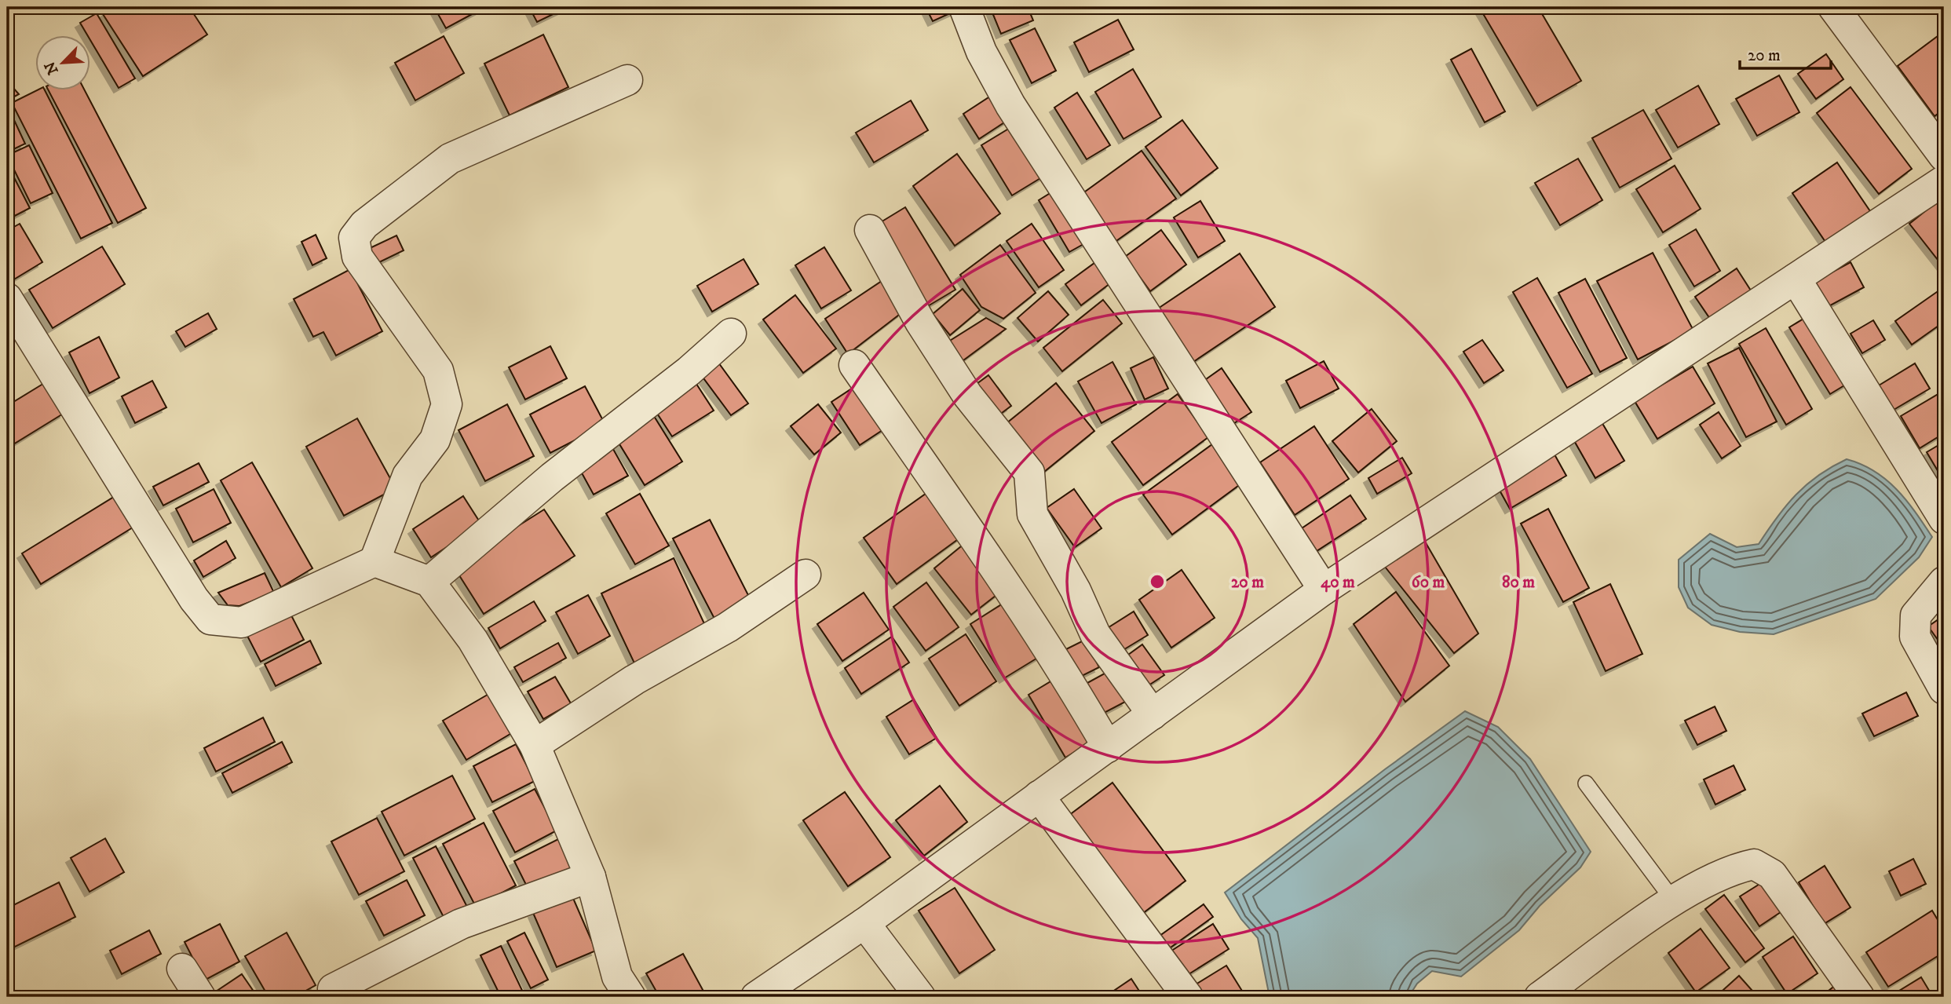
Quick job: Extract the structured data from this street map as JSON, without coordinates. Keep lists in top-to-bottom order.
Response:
{
  "scale_bar": "20 m",
  "north": "bottom left",
  "rings": [
    "20 m",
    "40 m",
    "60 m",
    "80 m"
  ]
}
